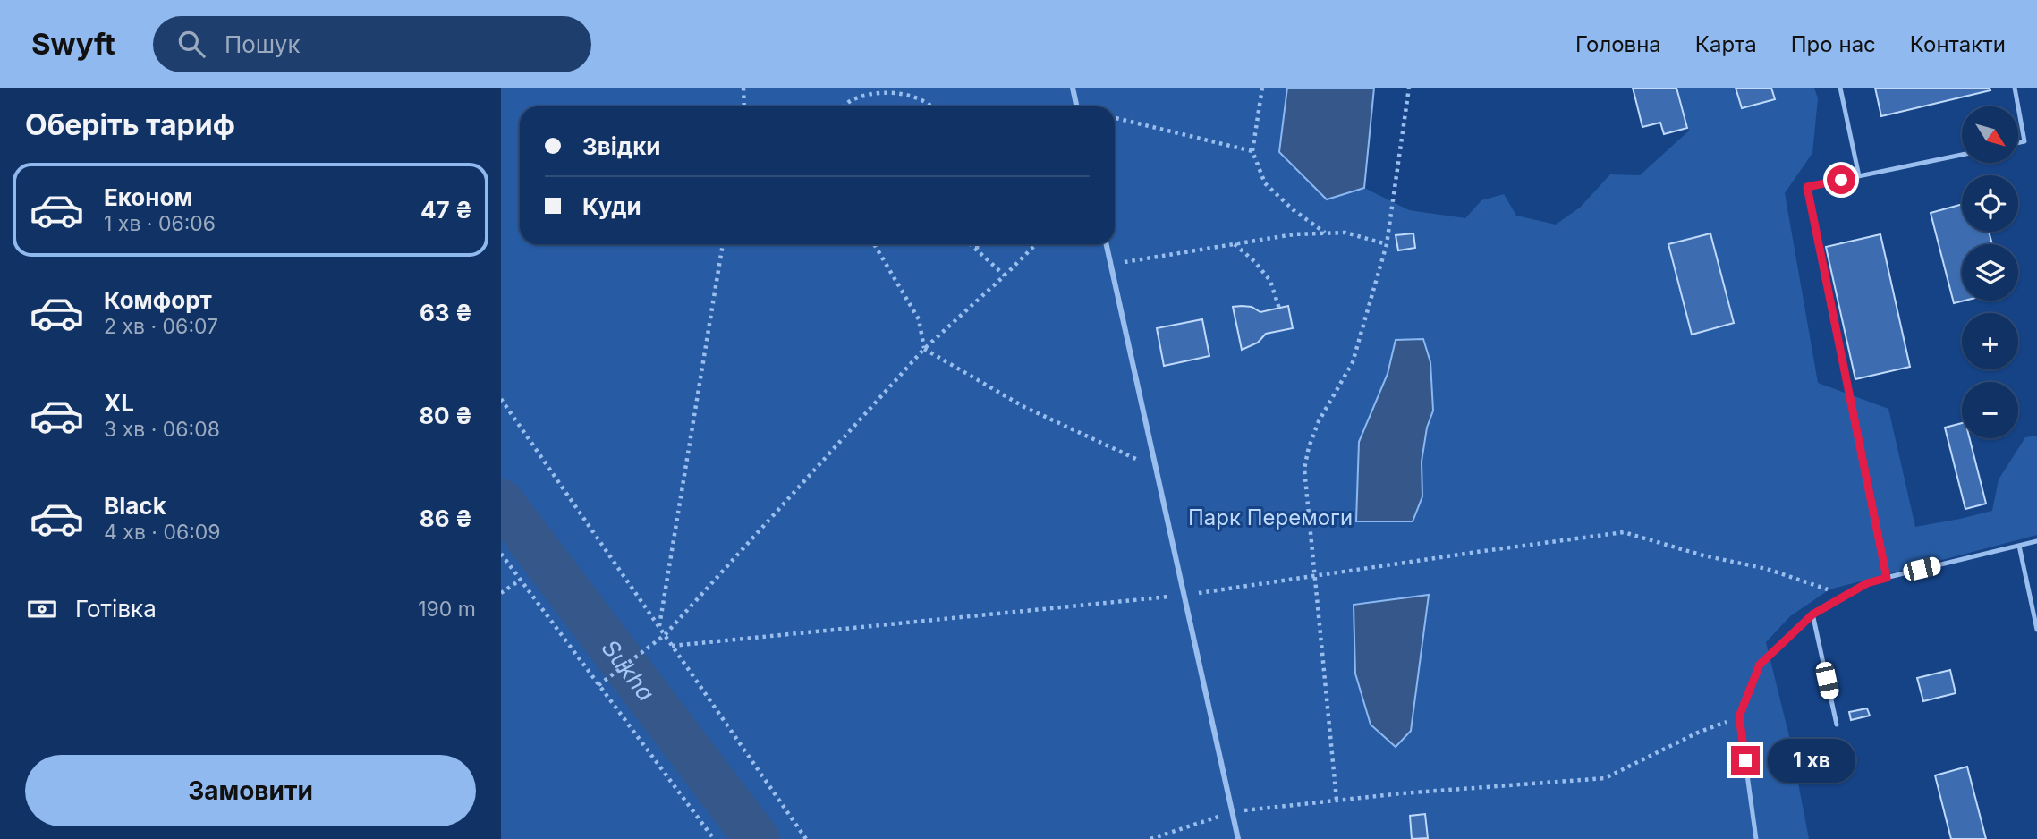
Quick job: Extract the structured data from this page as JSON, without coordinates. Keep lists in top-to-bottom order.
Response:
{
  "water": ["Sukha"],
  "parks": ["Парк Перемоги"],
  "north": "bottom right",
  "page": {
    "header": "Swyft",
    "search": "Пошук",
    "nav": [
      "Головна",
      "Карта",
      "Про нас",
      "Контакти"
    ],
    "heading": "Оберіть тариф",
    "map_buttons": ["+", "−"],
    "banner": ["Звідки", "Куди"],
    "list": [
      {
        "name": "Економ",
        "note": "1 хв · 06:06",
        "value": "47 ₴"
      },
      {
        "name": "Комфорт",
        "note": "2 хв · 06:07",
        "value": "63 ₴"
      },
      {
        "name": "XL",
        "note": "3 хв · 06:08",
        "value": "80 ₴"
      },
      {
        "name": "Black",
        "note": "4 хв · 06:09",
        "value": "86 ₴"
      }
    ],
    "pay": ["Готівка", "190 m"],
    "bubble": "1 хв",
    "buttons": "Замовити"
  }
}
